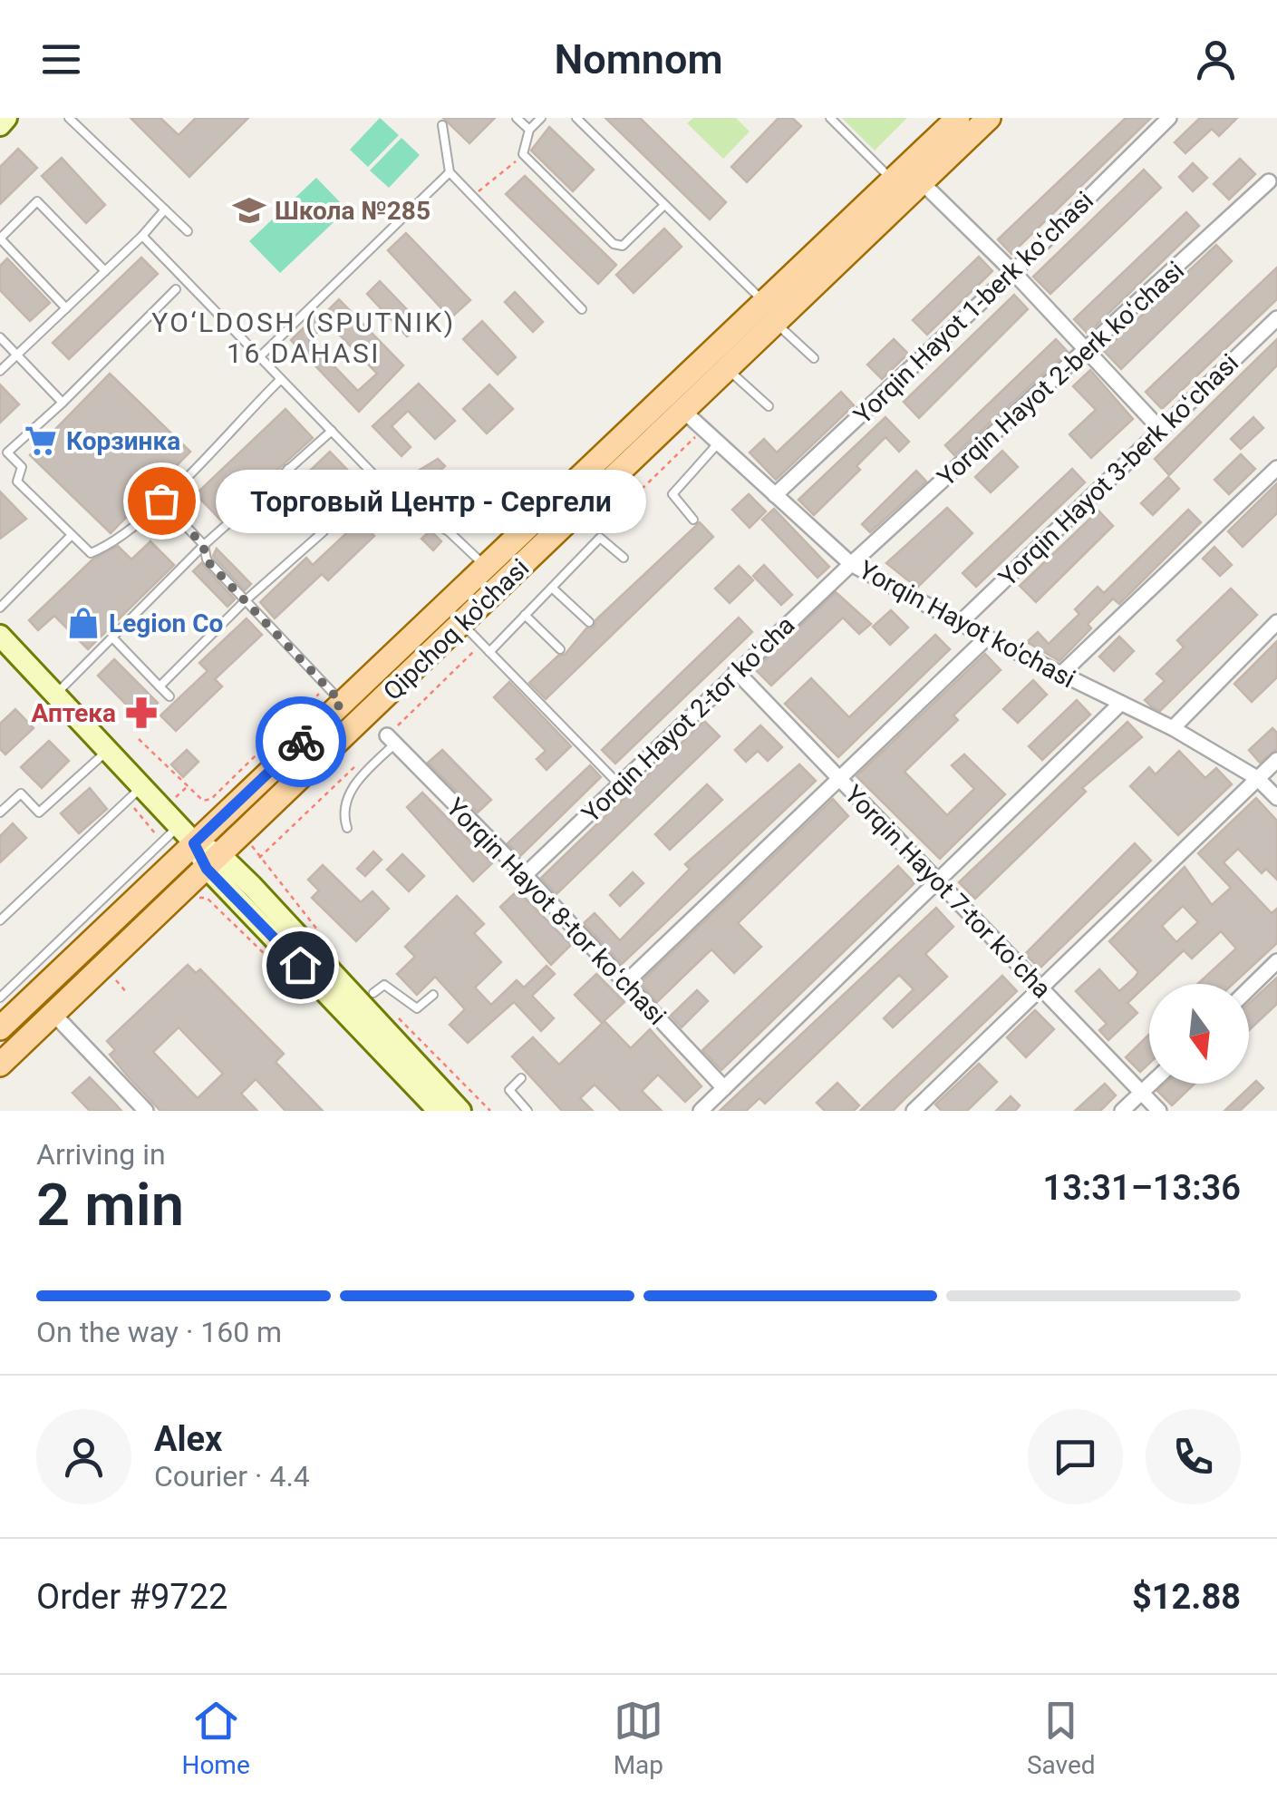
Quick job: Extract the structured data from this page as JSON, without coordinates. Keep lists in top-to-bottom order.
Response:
{
  "streets": {
    "main road": ["Qipchoq ko'chasi"],
    "street": [
      "Yorqin Hayot 1-berk koʻchasi",
      "Yorqin Hayot 2-berk koʻchasi",
      "Yorqin Hayot 3-berk koʻchasi",
      "Yorqin Hayot ko'chasi",
      "Yorqin Hayot 2-tor koʻcha",
      "Yorqin Hayot 7-tor koʻcha",
      "Yorqin Hayot 8-tor koʻchasi"
    ]
  },
  "crossings": [
    ["Yorqin Hayot 1-berk koʻchasi", "Yorqin Hayot ko'chasi"],
    ["Yorqin Hayot 2-berk koʻchasi", "Yorqin Hayot ko'chasi"],
    ["Yorqin Hayot 2-berk koʻchasi", "Yorqin Hayot 2-tor koʻcha"],
    ["Yorqin Hayot 3-berk koʻchasi", "Yorqin Hayot ko'chasi"],
    ["Yorqin Hayot ko'chasi", "Qipchoq ko'chasi"],
    ["Yorqin Hayot ko'chasi", "Yorqin Hayot 2-tor koʻcha"],
    ["Yorqin Hayot 2-tor koʻcha", "Yorqin Hayot 7-tor koʻcha"],
    ["Yorqin Hayot 2-tor koʻcha", "Yorqin Hayot 8-tor koʻchasi"]
  ],
  "districts": ["YO‘LDOSH (SPUTNIK) 16 DAHASI"],
  "places": {
    "school or university": ["Школа №285"],
    "supermarket": ["Корзинка"],
    "other": ["Торговый Центр - Сергели"],
    "shop": ["Legion Co"],
    "pharmacy": ["Аптека"]
  },
  "north": "bottom",
  "page": {
    "header": "Nomnom",
    "bubble": "Торговый Центр - Сергели",
    "heading": ["2 min", "Arriving in", "13:31–13:36"],
    "panel": [
      "Alex",
      "Courier · 4.4",
      "Order #9722",
      "$12.88"
    ],
    "bar": "On the way · 160 m",
    "tabs": ["Home", "Map", "Saved"]
  }
}
